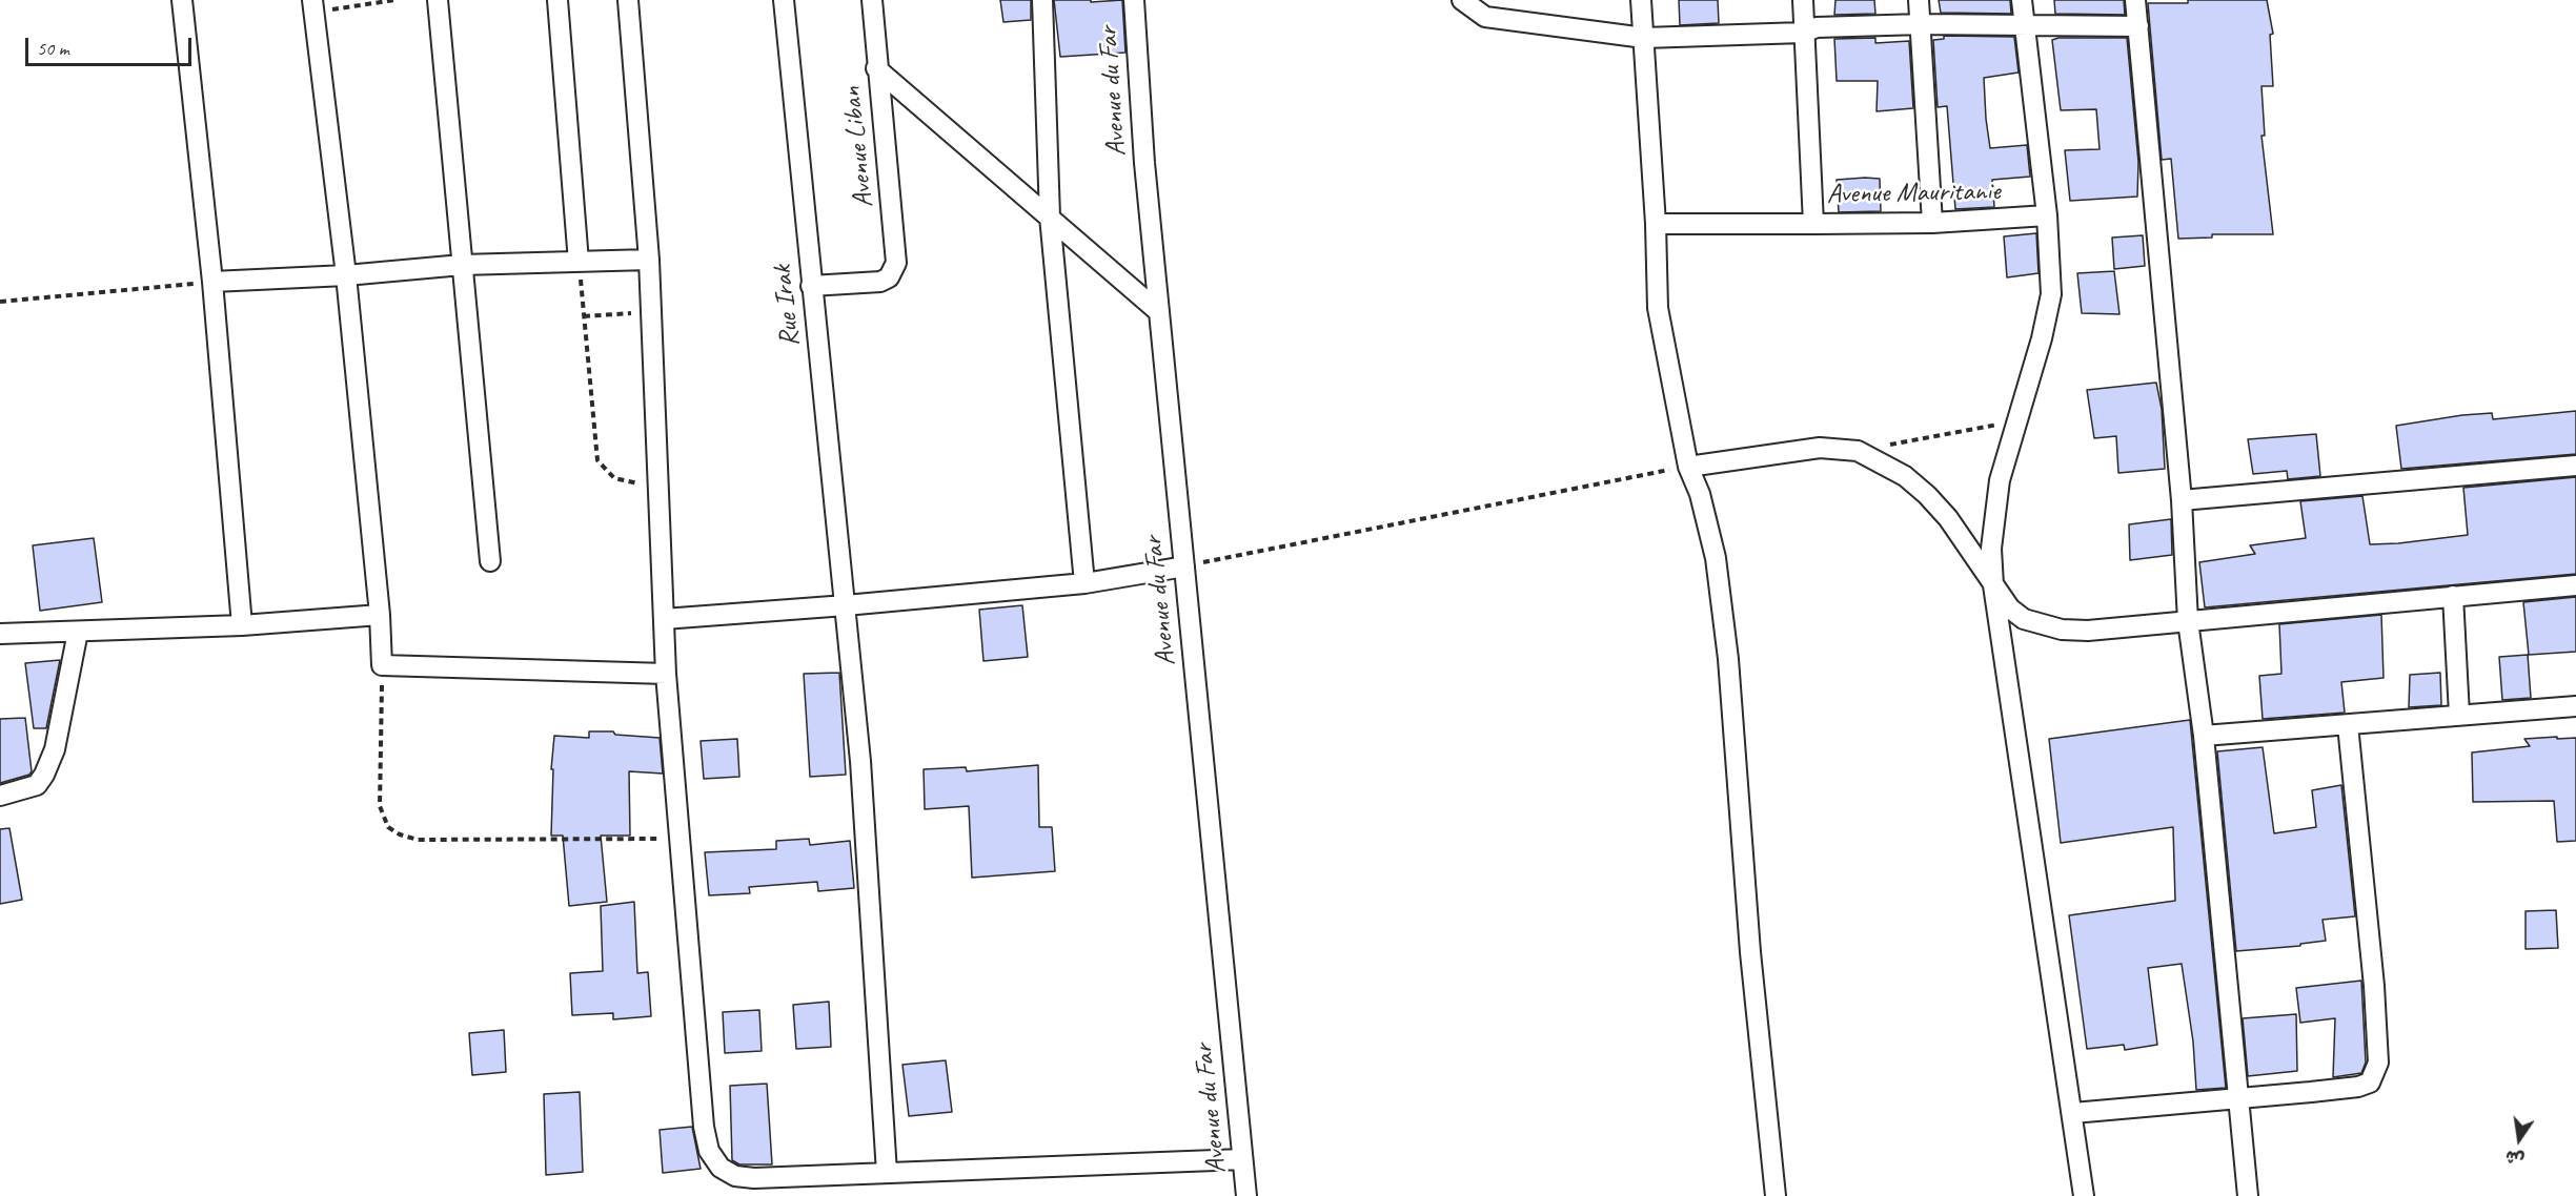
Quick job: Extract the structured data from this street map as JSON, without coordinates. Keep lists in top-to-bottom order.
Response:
{
  "streets": {
    "street": [
      "Avenue du Far",
      "Avenue Liban",
      "Avenue Mauritanie",
      "Rue Irak"
    ]
  },
  "crossings": [
    ["Avenue Liban", "Rue Irak"]
  ],
  "scale_bar": "50 m",
  "north": "bottom"
}
